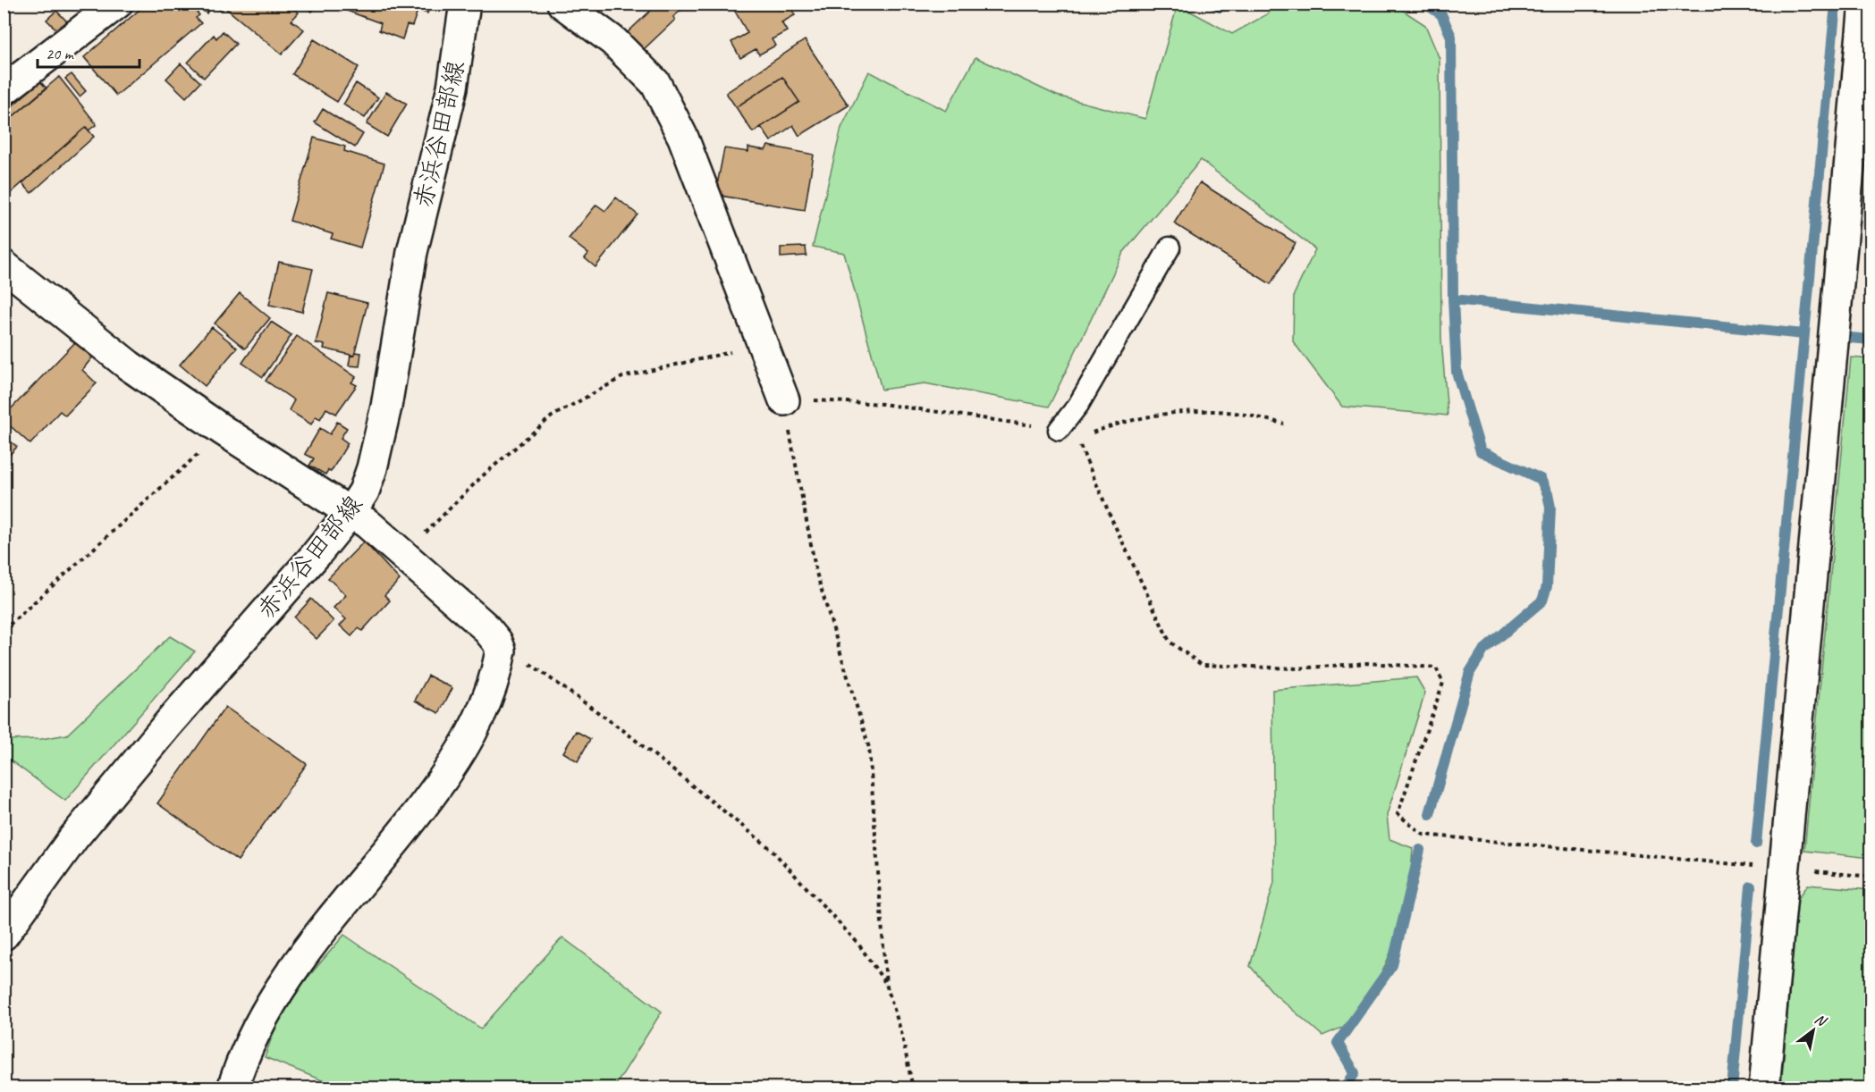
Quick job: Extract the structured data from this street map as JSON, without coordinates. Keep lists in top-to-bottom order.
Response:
{
  "streets": {
    "street": ["赤浜谷田部線"]
  },
  "scale_bar": "20 m",
  "north": "top right"
}
